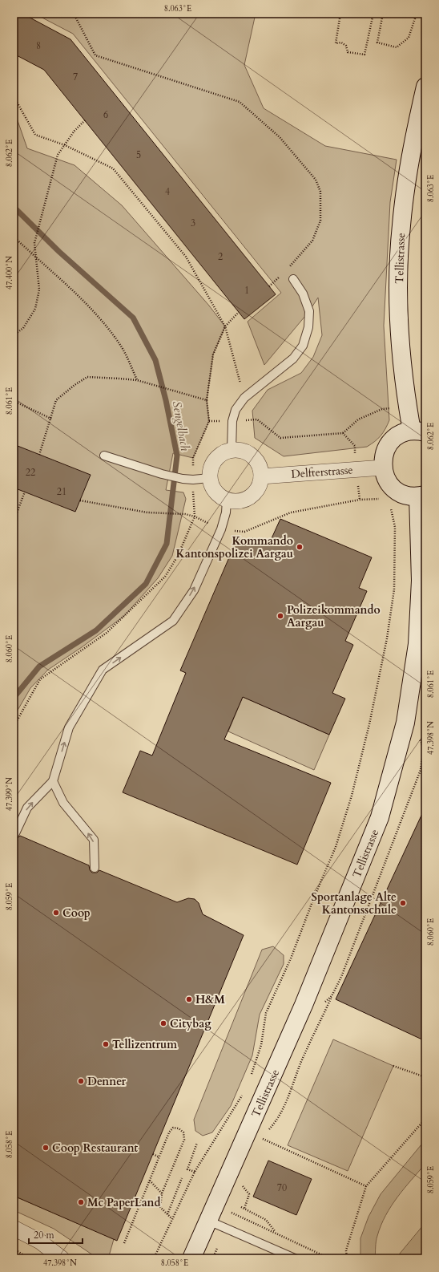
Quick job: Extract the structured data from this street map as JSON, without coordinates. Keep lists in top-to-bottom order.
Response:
{
  "streets": {
    "main road": ["Tellistrasse"],
    "street": ["Delfterstrasse"]
  },
  "water": ["Sengelbach"],
  "places": [
    "Kommando Kantonspolizei Aargau",
    "Polizeikommando Aargau",
    "Sportanlage Alte Kantonsschule",
    "Coop",
    "H&M",
    "Citybag",
    "Tellizentrum",
    "Denner",
    "Coop Restaurant",
    "Mc PaperLand"
  ],
  "house_numbers": [
    "8",
    "7",
    "6",
    "5",
    "4",
    "3",
    "2",
    "1",
    "22",
    "21",
    "70"
  ],
  "scale_bar": "20 m",
  "coordinates": [
    "8.063°E",
    "8.062°E",
    "47.400°N",
    "8.061°E",
    "8.060°E",
    "47.398°N",
    "47.399°N",
    "8.059°E",
    "8.058°E"
  ]
}
